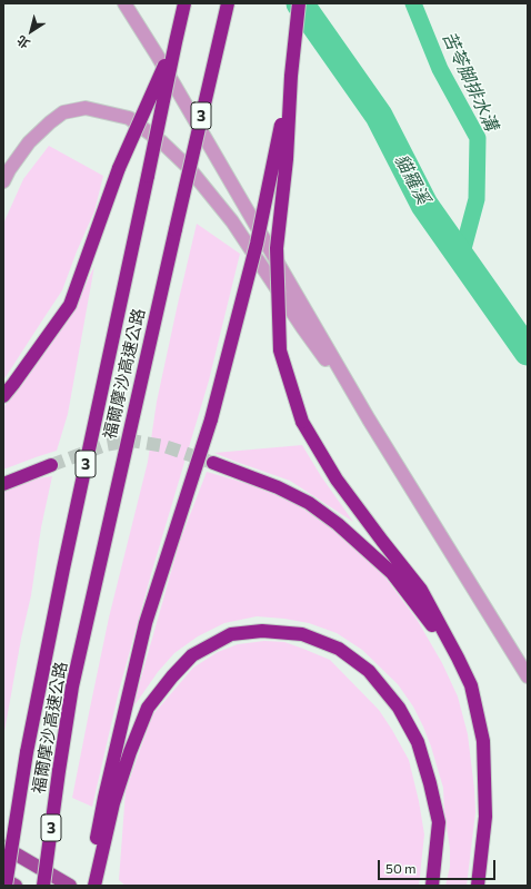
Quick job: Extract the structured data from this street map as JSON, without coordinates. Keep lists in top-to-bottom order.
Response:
{
  "streets": {
    "highway": ["3", "福爾摩沙高速公路"]
  },
  "water": ["苦苓脚排水溝", "貓羅溪"],
  "scale_bar": "50 m",
  "north": "bottom left"
}
